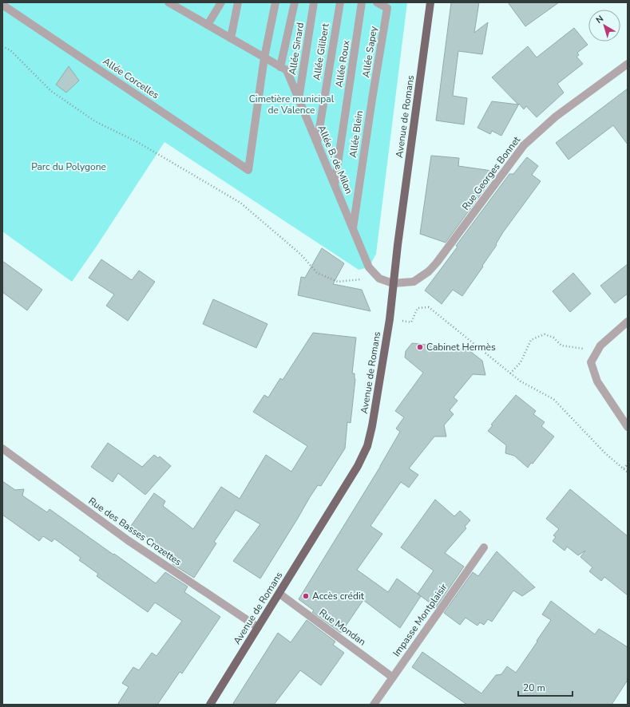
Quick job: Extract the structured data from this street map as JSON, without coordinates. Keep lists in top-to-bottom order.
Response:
{
  "streets": {
    "main road": ["Avenue de Romans"],
    "street": [
      "Allée Sinard",
      "Allée Gilibert",
      "Allée Sapey",
      "Allée Roux",
      "Allée Corcelles",
      "Allée Blein",
      "Allée B. de Milon",
      "Rue Georges Bonnet",
      "Rue des Basses Crozettes",
      "Impasse Montplaisir",
      "Rue Mondan"
    ]
  },
  "crossings": [
    ["Allée Sinard", "Allée B. de Milon"],
    ["Allée Gilibert", "Allée B. de Milon"],
    ["Allée Sapey", "Allée Blein"],
    ["Allée Roux", "Allée B. de Milon"],
    ["Allée Corcelles", "Allée B. de Milon"],
    ["Avenue de Romans", "Allée B. de Milon"],
    ["Avenue de Romans", "Rue Georges Bonnet"],
    ["Avenue de Romans", "Rue des Basses Crozettes"],
    ["Avenue de Romans", "Rue Mondan"],
    ["Allée Blein", "Allée B. de Milon"],
    ["Allée B. de Milon", "Rue Georges Bonnet"],
    ["Impasse Montplaisir", "Rue Mondan"]
  ],
  "parks": ["Cimetière municipal de Valence", "Parc du Polygone"],
  "places": ["Cabinet Hermès", "Accès crédit"],
  "scale_bar": "20 m",
  "north": "top left"
}
